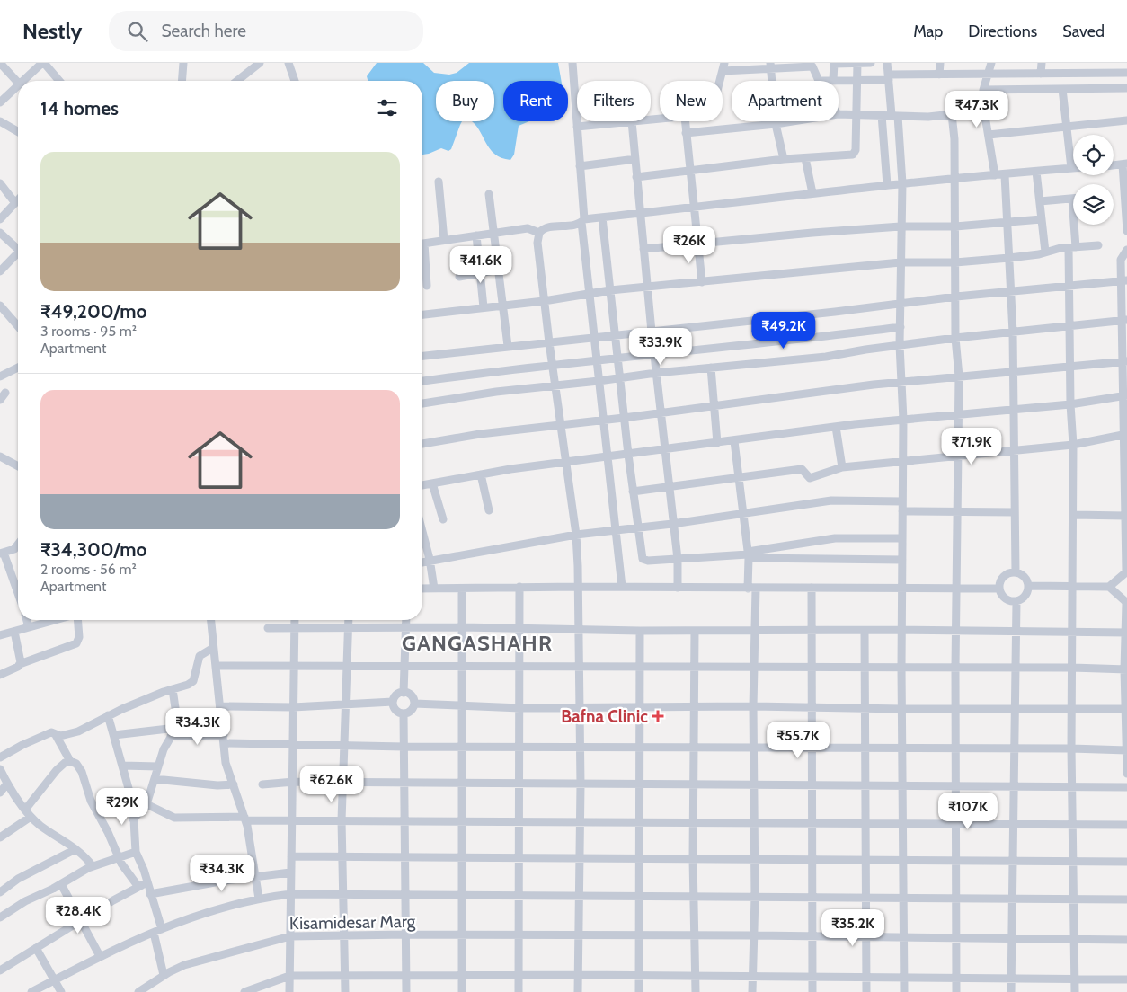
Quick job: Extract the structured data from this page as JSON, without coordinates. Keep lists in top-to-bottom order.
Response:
{
  "streets": {
    "street": ["Kisamidesar Marg"]
  },
  "districts": ["GANGASHAHR"],
  "places": {
    "health": ["Bafna Clinic"]
  },
  "page": {
    "header": "Nestly",
    "search": "Search here",
    "nav": ["Map", "Directions", "Saved"],
    "chip": [
      "Buy",
      "Rent",
      "Filters",
      "New",
      "Apartment"
    ],
    "heading": "14 homes",
    "price": [
      "₹47.3K",
      "₹26K",
      "₹41.6K",
      "₹49.2K",
      "₹33.9K",
      "₹71.9K",
      "₹34.3K",
      "₹55.7K",
      "₹62.6K",
      "₹29K",
      "₹107K",
      "₹34.3K",
      "₹28.4K",
      "₹35.2K"
    ],
    "list": [
      {
        "name": "₹49,200/mo",
        "note": "3 rooms · 95 m² · Apartment"
      },
      {
        "name": "₹34,300/mo",
        "note": "2 rooms · 56 m² · Apartment"
      }
    ]
  }
}
